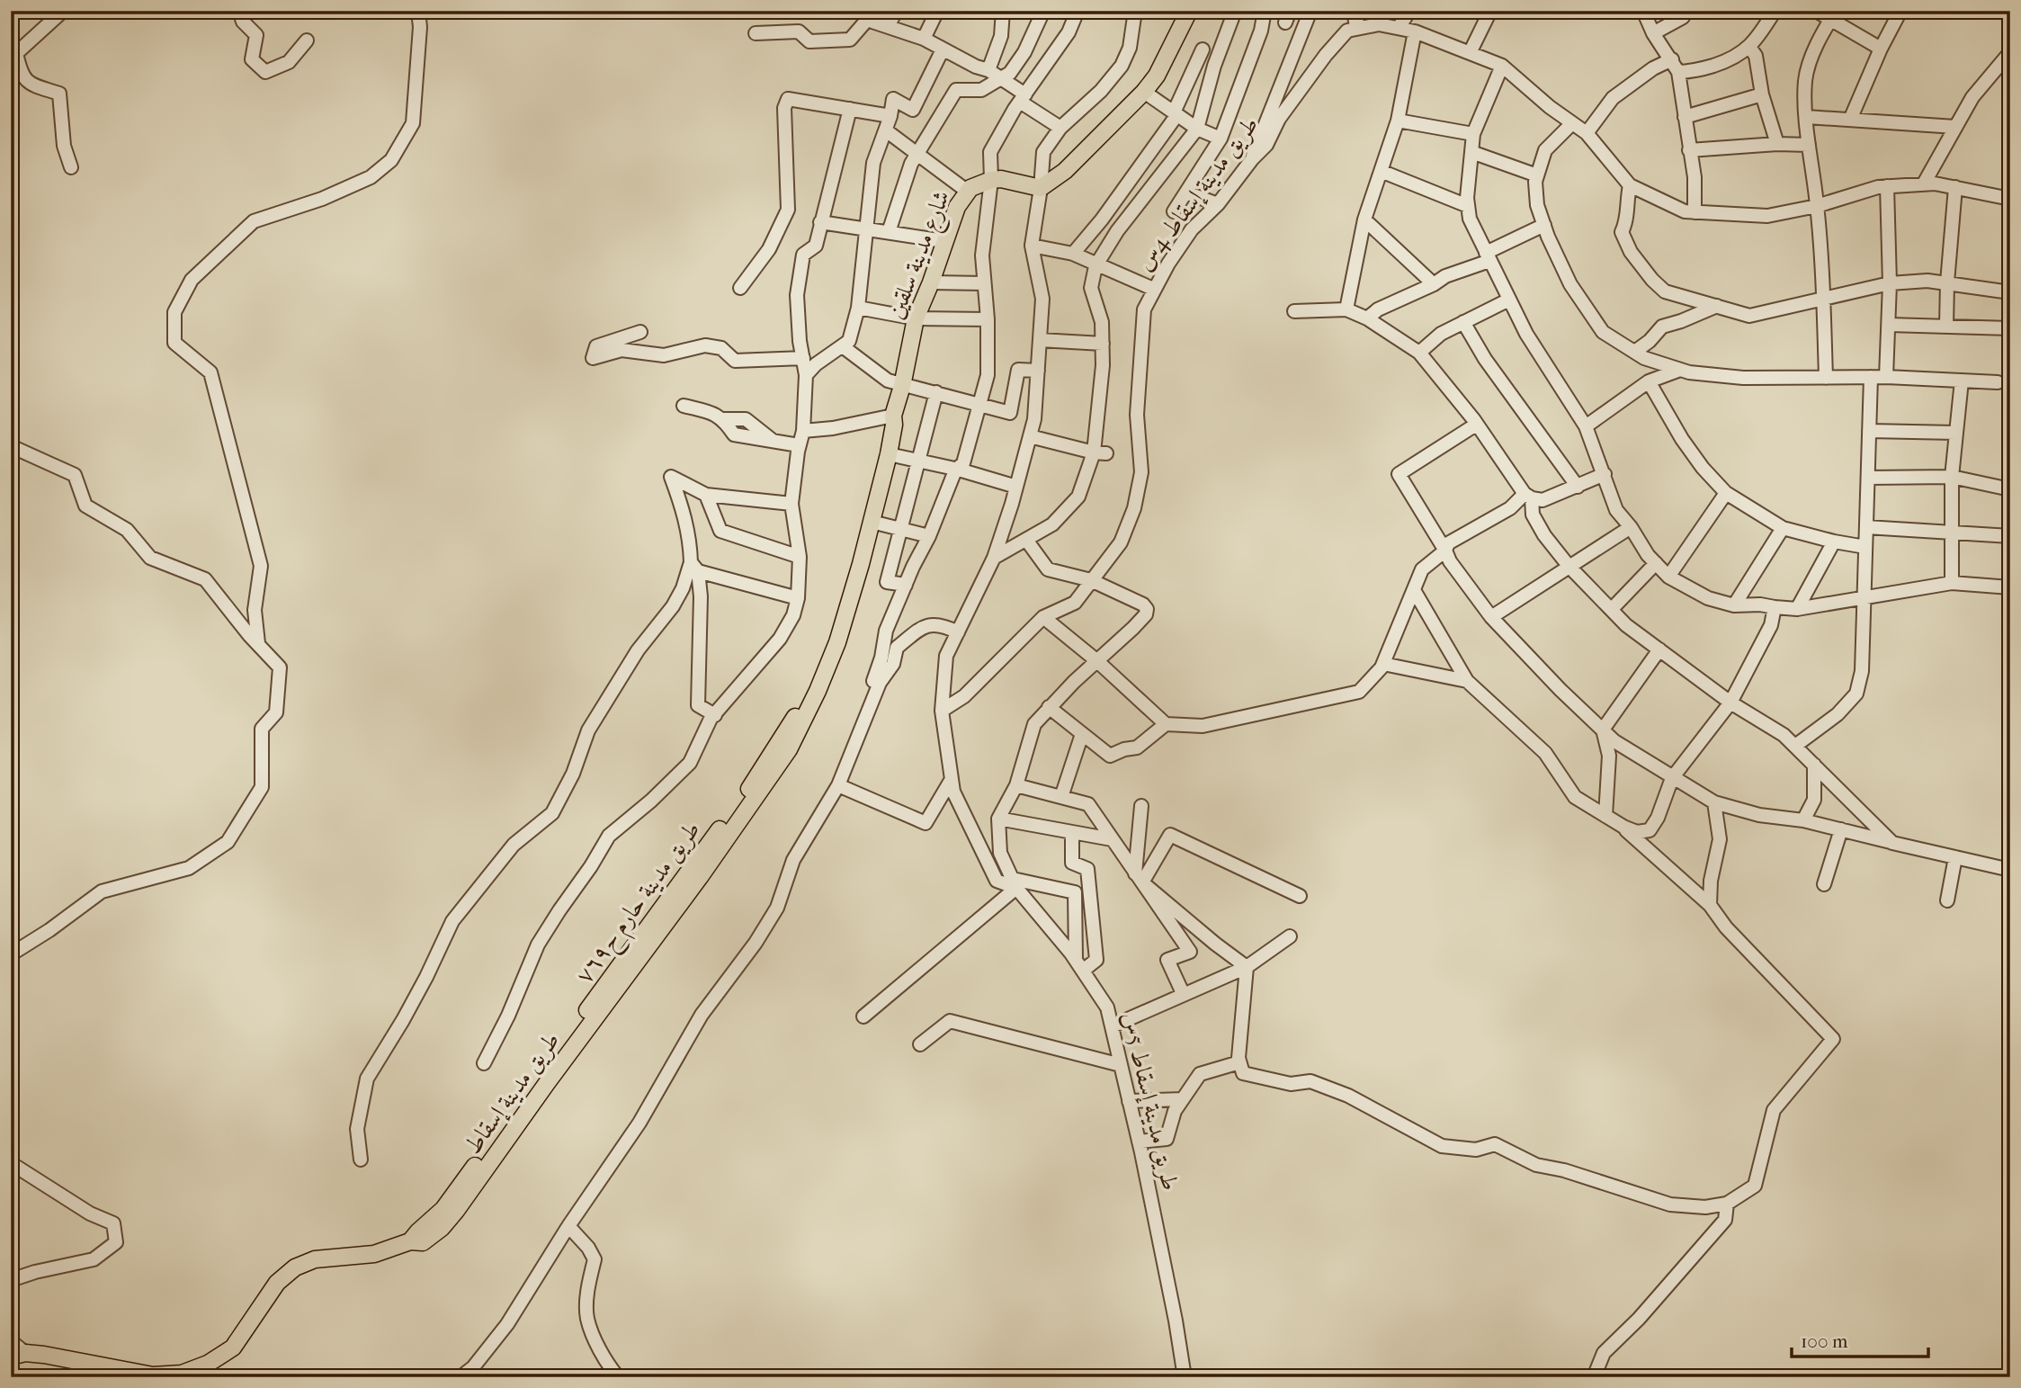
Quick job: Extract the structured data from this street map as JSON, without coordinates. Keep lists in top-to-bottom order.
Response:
{
  "streets": {
    "main road": ["شارع مدينة سلقين", "طريق مدينة حارم ح٧٦٩"],
    "street": ["طريق مدينة إسقاط 4س", "طريق مدينة إسقاط 5س"]
  },
  "crossings": [
    ["طريق مدينة إسقاط 4س", "طريق مدينة إسقاط 5س"],
    ["شارع مدينة سلقين", "طريق مدينة حارم ح٧٦٩"]
  ],
  "scale_bar": "100 m"
}
